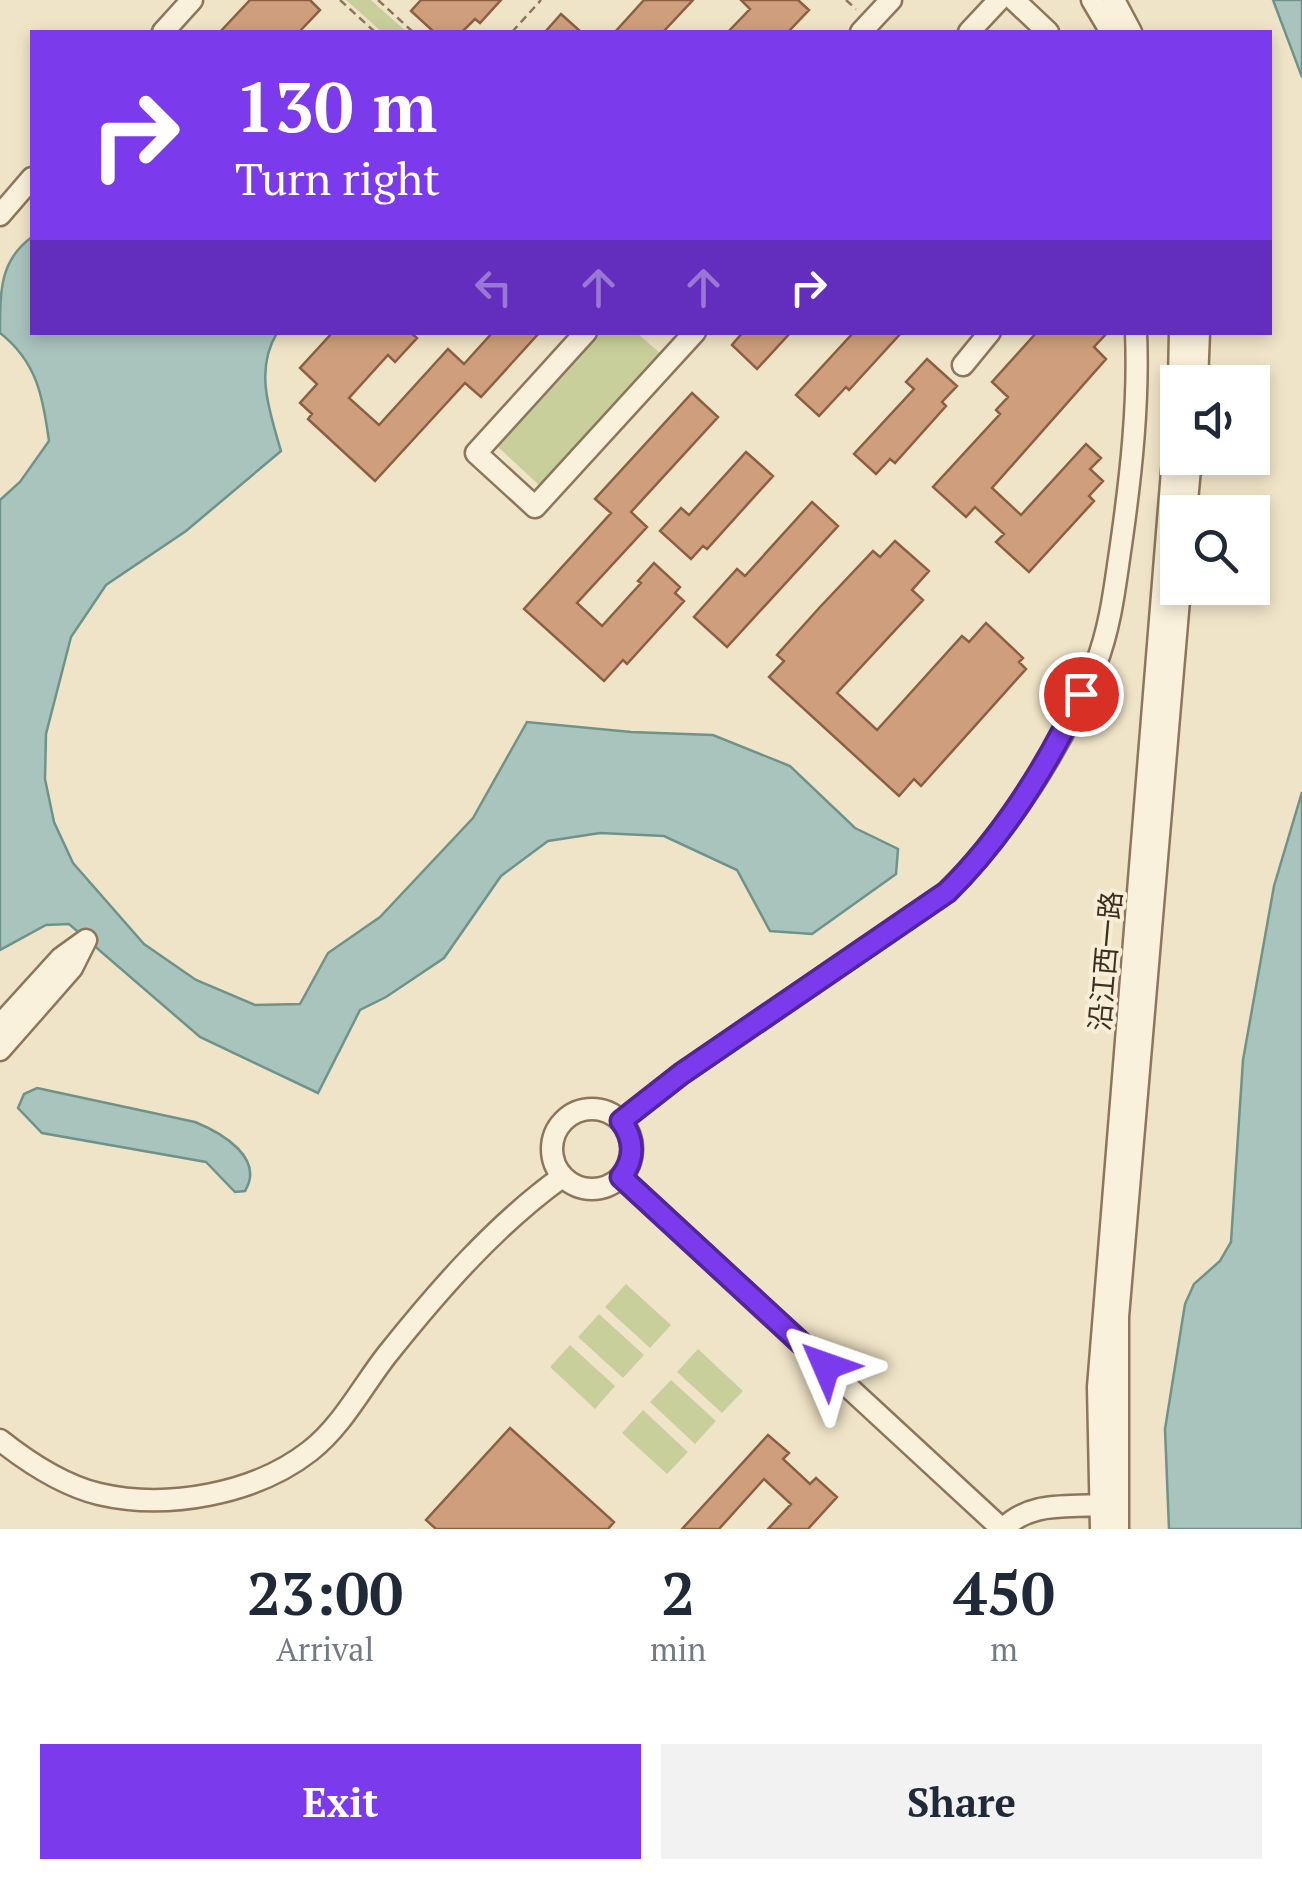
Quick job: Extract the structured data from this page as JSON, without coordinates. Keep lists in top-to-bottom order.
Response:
{
  "streets": {
    "street": ["沿江西一路"]
  },
  "page": {
    "turn": ["130 m", "Turn right"],
    "eta": [
      "23:00",
      "Arrival",
      "2",
      "min",
      "450",
      "m"
    ],
    "buttons": ["Exit", "Share"]
  }
}
